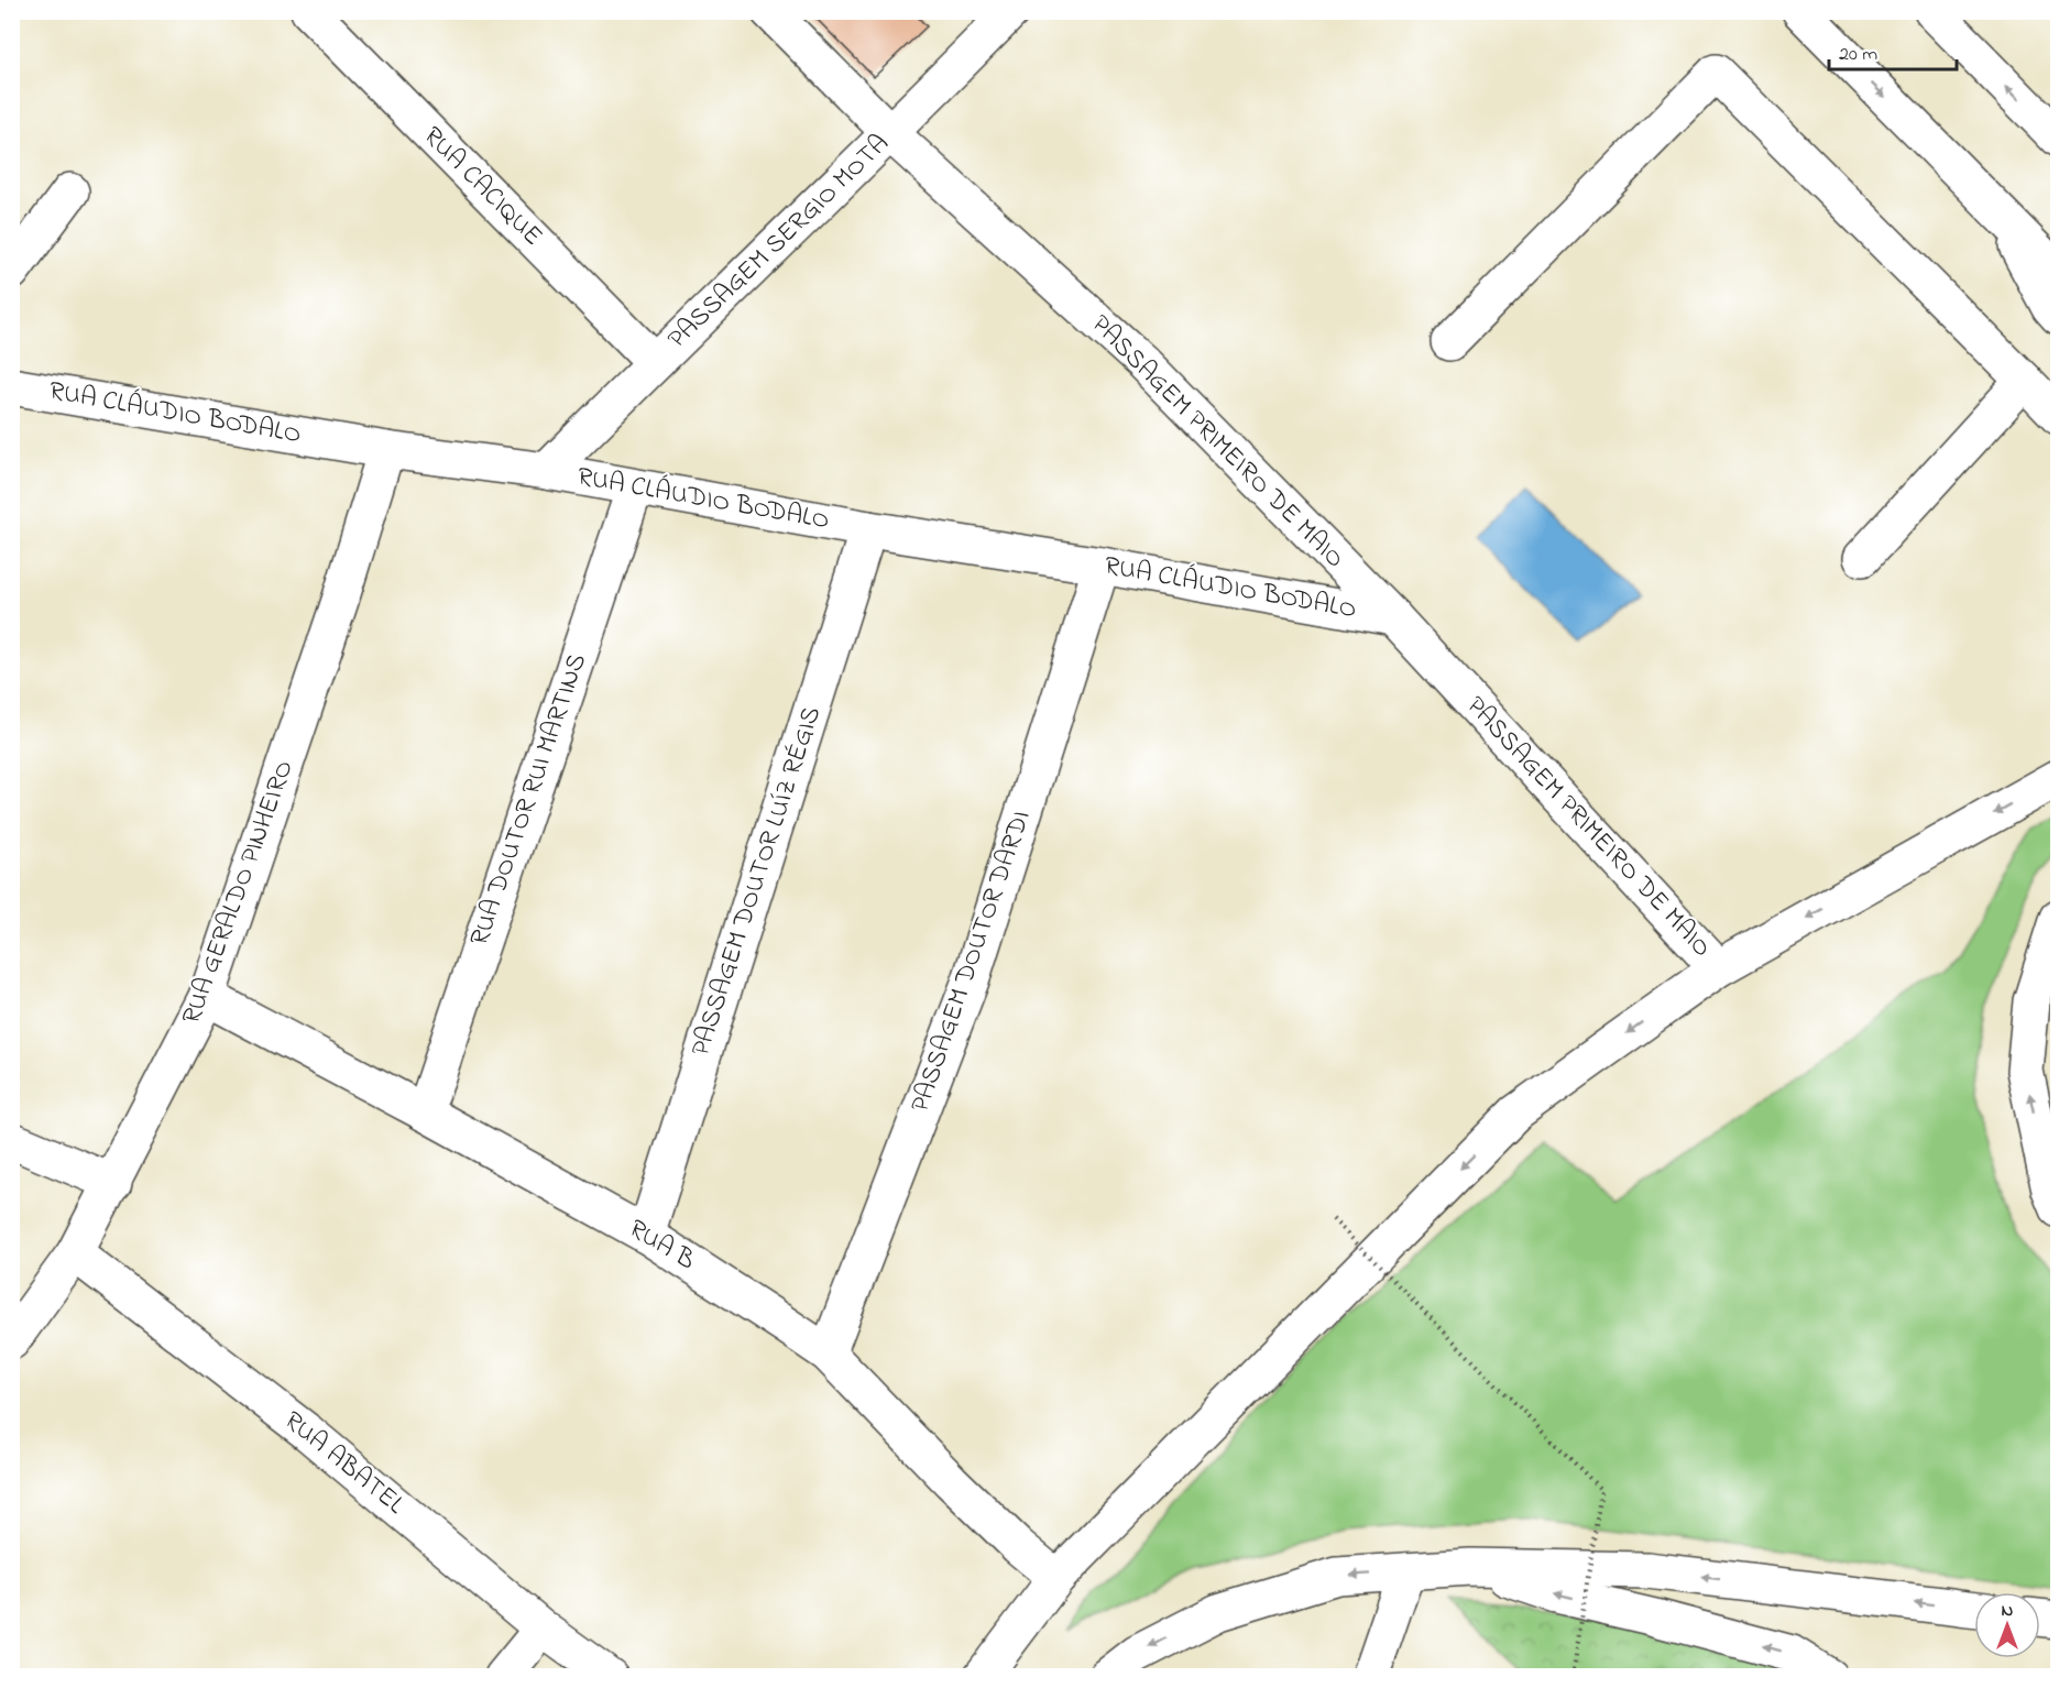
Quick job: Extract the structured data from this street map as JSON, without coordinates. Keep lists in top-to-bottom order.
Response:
{
  "streets": {
    "street": [
      "RUA CACIQUE",
      "PASSAGEM SERGIO MOTA",
      "RUA CLÁUDIO BODALO",
      "PASSAGEM PRIMEIRO DE MAIO",
      "RUA DOUTOR RUI MARTINS",
      "PASSAGEM DOUTOR LUÍZ RÉGIS",
      "RUA GERALDO PINHEIRO",
      "PASSAGEM DOUTOR DARDI",
      "RUA B",
      "RUA ABATEL"
    ]
  },
  "crossings": [
    ["RUA CACIQUE", "PASSAGEM SERGIO MOTA"],
    ["PASSAGEM SERGIO MOTA", "RUA CLÁUDIO BODALO"],
    ["PASSAGEM SERGIO MOTA", "PASSAGEM PRIMEIRO DE MAIO"],
    ["RUA CLÁUDIO BODALO", "PASSAGEM PRIMEIRO DE MAIO"],
    ["RUA CLÁUDIO BODALO", "RUA DOUTOR RUI MARTINS"],
    ["RUA CLÁUDIO BODALO", "PASSAGEM DOUTOR LUÍZ RÉGIS"],
    ["RUA CLÁUDIO BODALO", "RUA GERALDO PINHEIRO"],
    ["RUA CLÁUDIO BODALO", "PASSAGEM DOUTOR DARDI"],
    ["RUA DOUTOR RUI MARTINS", "RUA B"],
    ["PASSAGEM DOUTOR LUÍZ RÉGIS", "RUA B"],
    ["RUA GERALDO PINHEIRO", "RUA B"],
    ["RUA GERALDO PINHEIRO", "RUA ABATEL"],
    ["PASSAGEM DOUTOR DARDI", "RUA B"]
  ],
  "scale_bar": "20 m",
  "north": "top"
}
